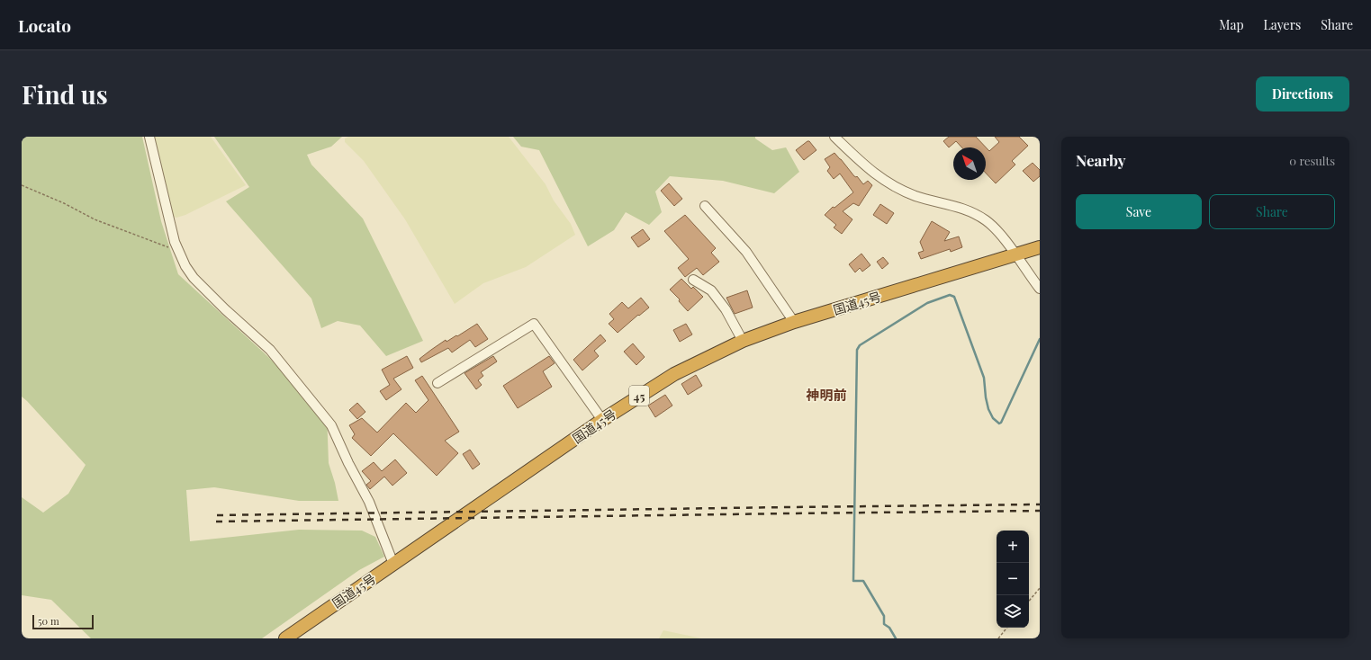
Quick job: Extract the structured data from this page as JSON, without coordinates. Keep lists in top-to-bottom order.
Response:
{
  "streets": {
    "highway": ["国道45号", "45"]
  },
  "districts": ["神明前"],
  "scale_bar": "50 m",
  "north": "top left",
  "page": {
    "header": "Locato",
    "nav": ["Map", "Layers", "Share"],
    "buttons": [
      "Directions",
      ["Save", "Share"]
    ],
    "title": "Find us",
    "heading": ["Nearby", "0 results"],
    "map_buttons": ["+", "−"],
    "scale": "50 m"
  }
}
